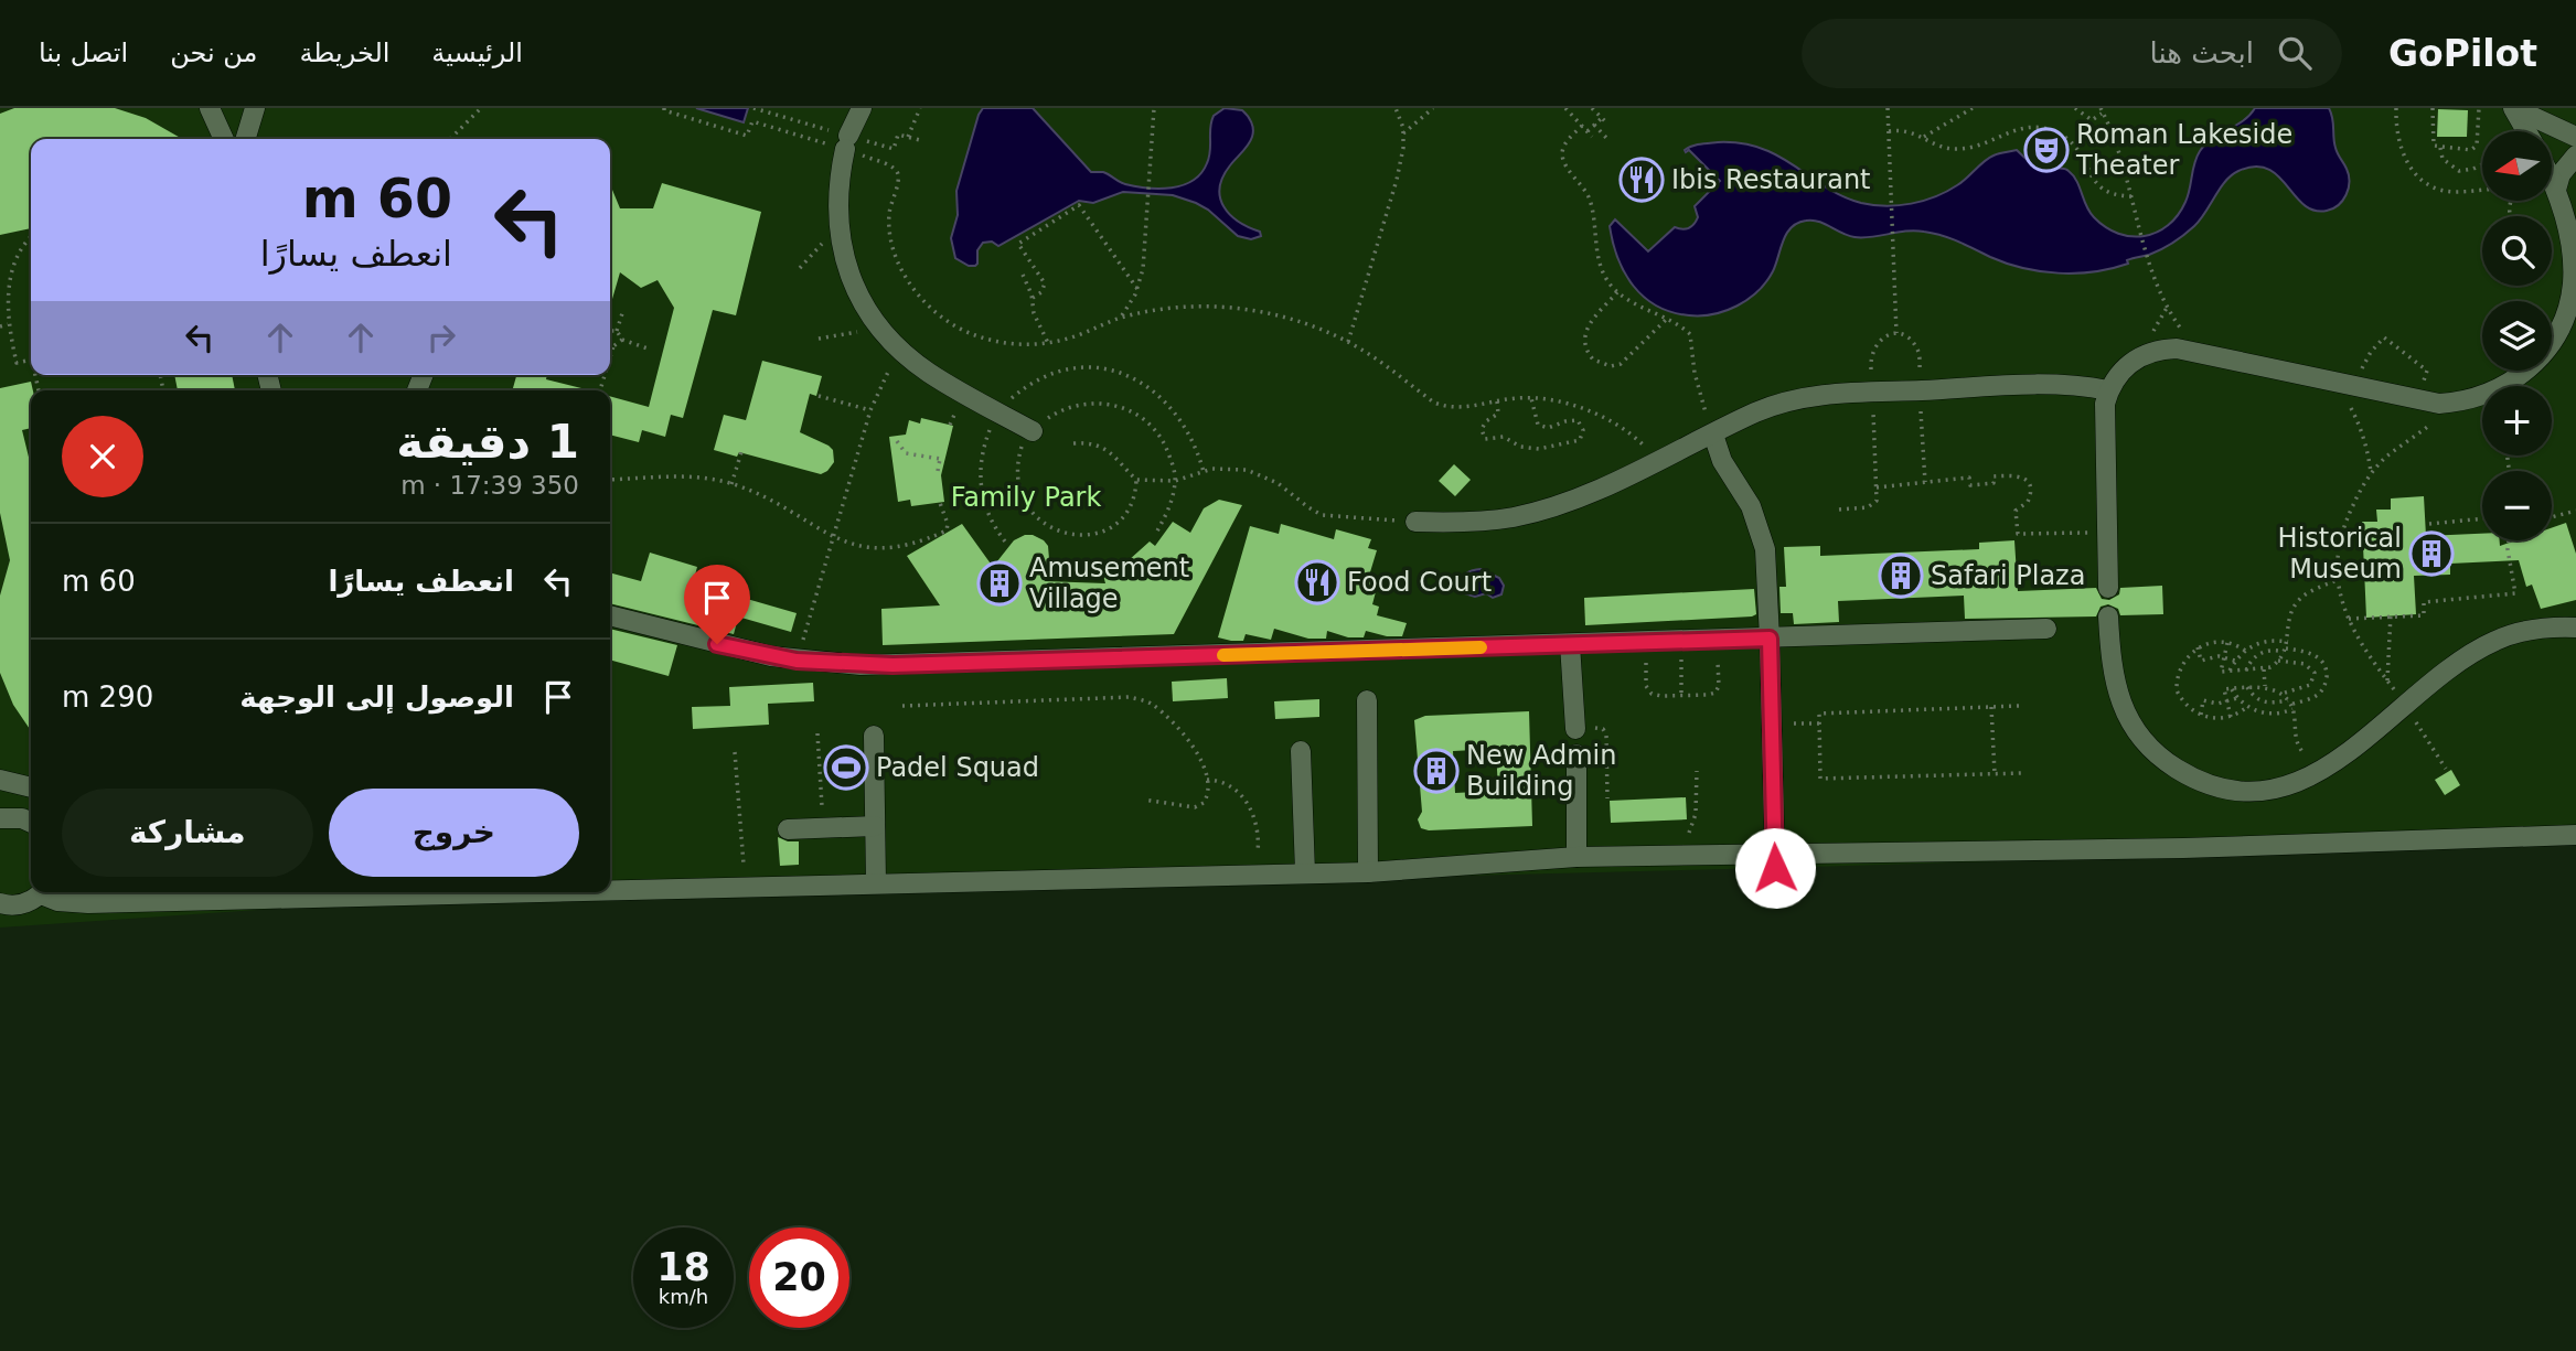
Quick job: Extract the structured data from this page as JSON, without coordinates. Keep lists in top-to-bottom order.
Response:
{
  "parks": ["Family Park"],
  "places": {
    "theatre": ["Roman Lakeside Theater"],
    "restaurant": ["Ibis Restaurant", "Food Court"],
    "building": [
      "Historical Museum",
      "Safari Plaza",
      "Amusement Village",
      "New Admin Building"
    ],
    "sports": ["Padel Squad"]
  },
  "north": "left",
  "page": {
    "header": "GoPilot",
    "search": "ابحث هنا",
    "nav": [
      "الرئيسية",
      "الخريطة",
      "من نحن",
      "اتصل بنا"
    ],
    "map_buttons": ["+", "−"],
    "turn": ["60 m", "انعطف يسارًا"],
    "heading": ["1 دقيقة", "350 m · 17:39"],
    "list": [
      {
        "name": "انعطف يسارًا",
        "value": "60 m"
      },
      {
        "name": "الوصول إلى الوجهة",
        "value": "290 m"
      }
    ],
    "buttons": ["خروج", "مشاركة"],
    "speed": "18 km/h",
    "limit": "20"
  }
}
